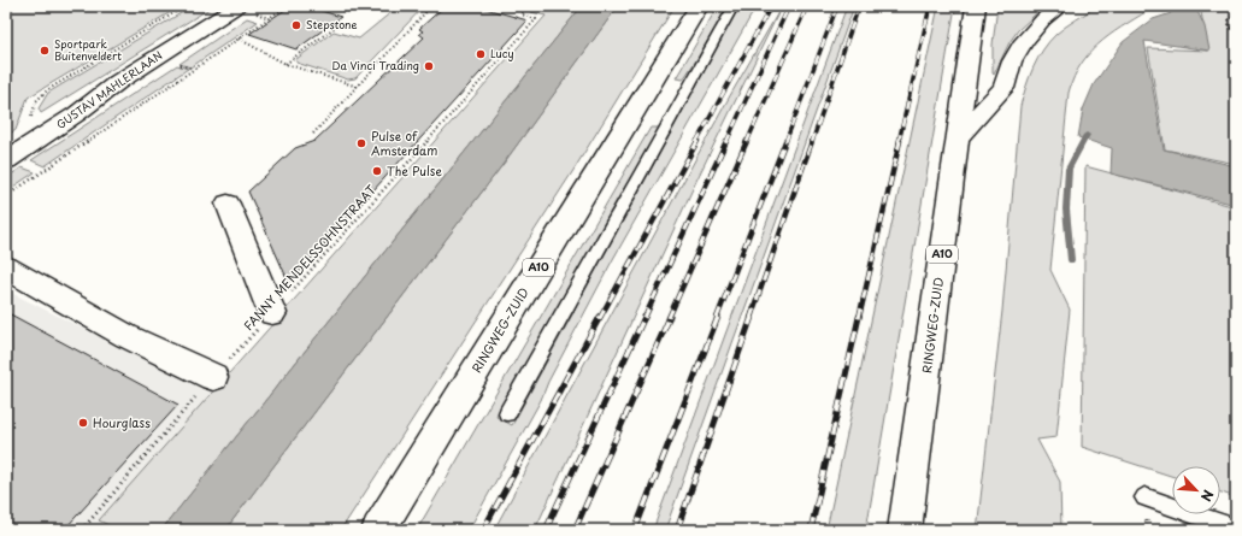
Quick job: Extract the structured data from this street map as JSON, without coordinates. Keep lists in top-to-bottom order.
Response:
{
  "streets": {
    "main road": ["GUSTAV MAHLERLAAN", "A10", "RINGWEG-ZUID"],
    "path": ["FANNY MENDELSSOHNSTRAAT"]
  },
  "places": [
    "Stepstone",
    "Sportpark Buitenveldert",
    "Lucy",
    "Da Vinci Trading",
    "Pulse of Amsterdam",
    "The Pulse",
    "Hourglass"
  ],
  "north": "bottom right"
}
